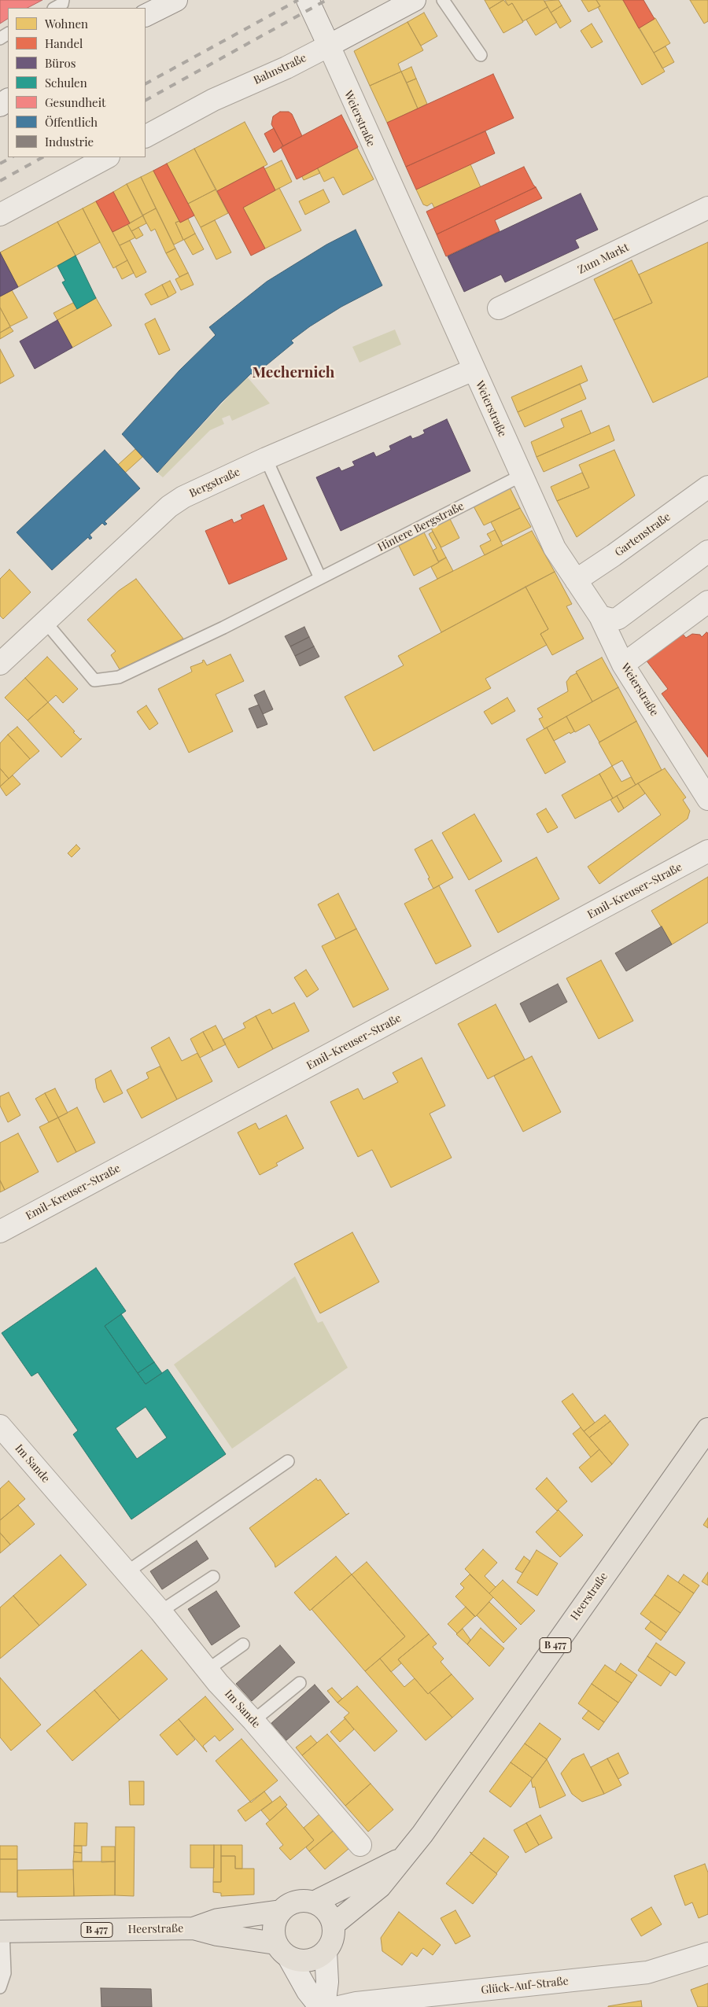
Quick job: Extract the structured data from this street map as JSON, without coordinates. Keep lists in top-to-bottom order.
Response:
{
  "streets": {
    "main road": ["Heerstraße", "B 477"],
    "street": [
      "Bahnstraße",
      "Weierstraße",
      "Zum Markt",
      "Bergstraße",
      "Gartenstraße",
      "Emil-Kreuser-Straße",
      "Im Sande",
      "Glück-Auf-Straße"
    ],
    "lane": ["Hintere Bergstraße"]
  },
  "crossings": [
    ["Bahnstraße", "Weierstraße"],
    ["Weierstraße", "Bergstraße"],
    ["Weierstraße", "Hintere Bergstraße"],
    ["Weierstraße", "Gartenstraße"],
    ["Bergstraße", "Hintere Bergstraße"]
  ],
  "districts": ["Mechernich"],
  "legend": [
    "Wohnen",
    "Handel",
    "Büros",
    "Schulen",
    "Gesundheit",
    "Öffentlich",
    "Industrie"
  ]
}
